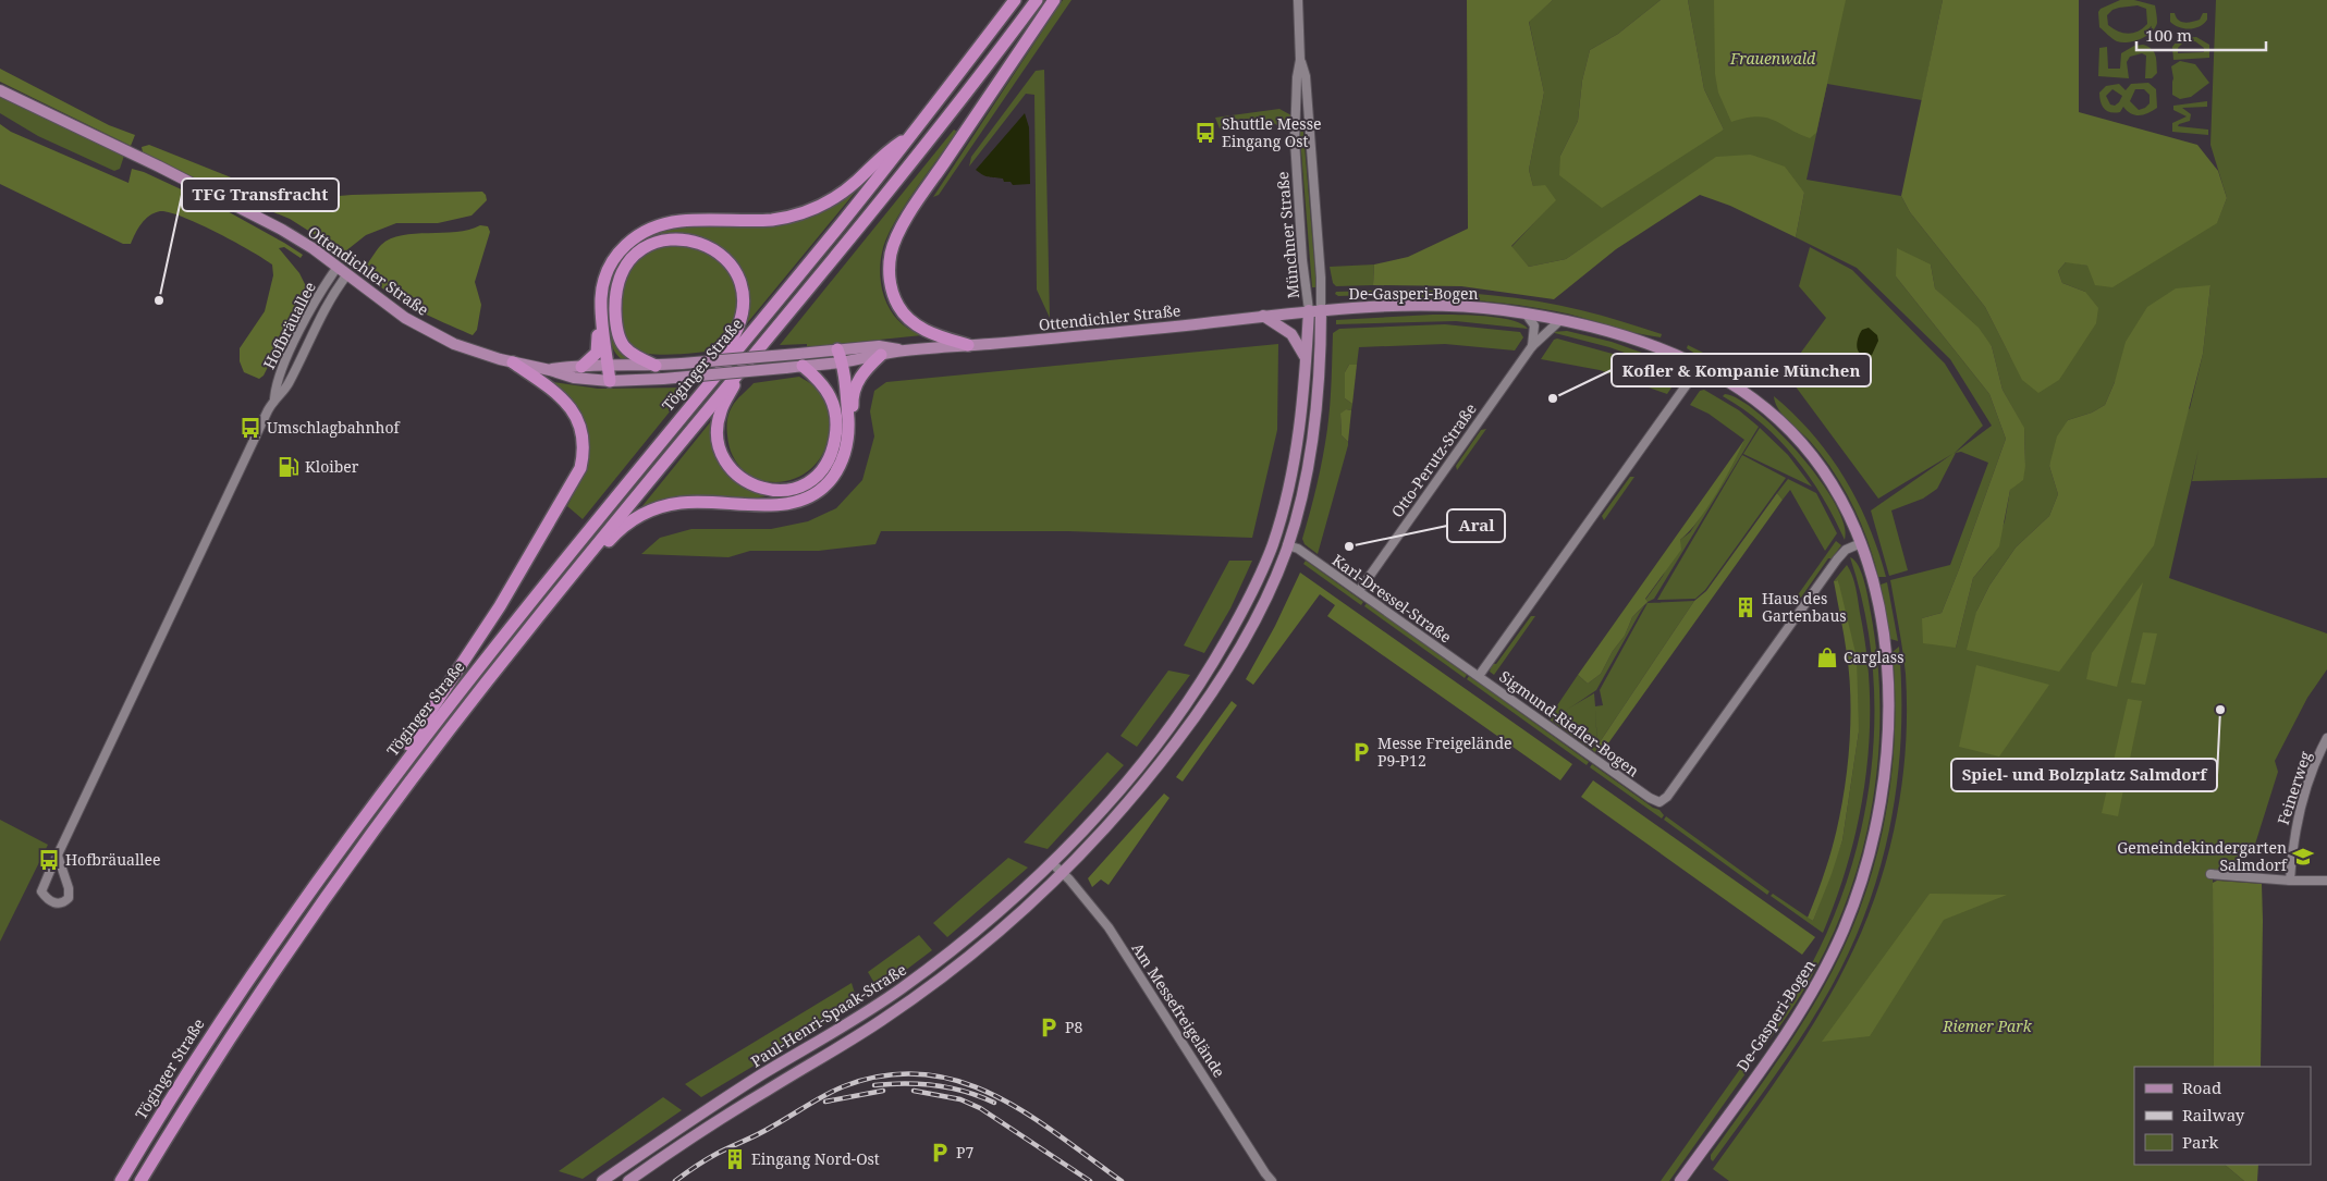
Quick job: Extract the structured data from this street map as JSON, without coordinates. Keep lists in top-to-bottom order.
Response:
{
  "streets": {
    "highway": ["Töginger Straße"],
    "main road": ["Ottendichler Straße", "De-Gasperi-Bogen", "Paul-Henri-Spaak-Straße"],
    "street": [
      "Münchner Straße",
      "Hofbräuallee",
      "Otto-Perutz-Straße",
      "Karl-Dressel-Straße",
      "Sigmund-Riefler-Bogen",
      "Feinerweg",
      "Am Messefreigelände"
    ]
  },
  "crossings": [
    ["Münchner Straße", "Ottendichler Straße"],
    ["Münchner Straße", "De-Gasperi-Bogen"],
    ["Münchner Straße", "Paul-Henri-Spaak-Straße"],
    ["Ottendichler Straße", "De-Gasperi-Bogen"],
    ["Ottendichler Straße", "Hofbräuallee"],
    ["Ottendichler Straße", "Paul-Henri-Spaak-Straße"],
    ["De-Gasperi-Bogen", "Otto-Perutz-Straße"],
    ["De-Gasperi-Bogen", "Sigmund-Riefler-Bogen"],
    ["De-Gasperi-Bogen", "Paul-Henri-Spaak-Straße"],
    ["Otto-Perutz-Straße", "Karl-Dressel-Straße"],
    ["Karl-Dressel-Straße", "Sigmund-Riefler-Bogen"],
    ["Karl-Dressel-Straße", "Paul-Henri-Spaak-Straße"],
    ["Am Messefreigelände", "Paul-Henri-Spaak-Straße"]
  ],
  "parks": ["Frauenwald", "Riemer Park"],
  "places": {
    "bus stop": ["Shuttle Messe Eingang Ost", "Umschlagbahnhof", "Hofbräuallee"],
    "other": [
      "TFG Transfracht",
      "Kofler & Kompanie München",
      "Aral",
      "Spiel- und Bolzplatz Salmdorf"
    ],
    "fuel station": ["Kloiber"],
    "building": ["Haus des Gartenbaus", "Eingang Nord-Ost"],
    "shop": ["Carglass"],
    "parking": ["Messe Freigelände P9-P12", "P8", "P7"],
    "school or university": ["Gemeindekindergarten Salmdorf"]
  },
  "legend": ["Road", "Railway", "Park"],
  "scale_bar": "100 m"
}
